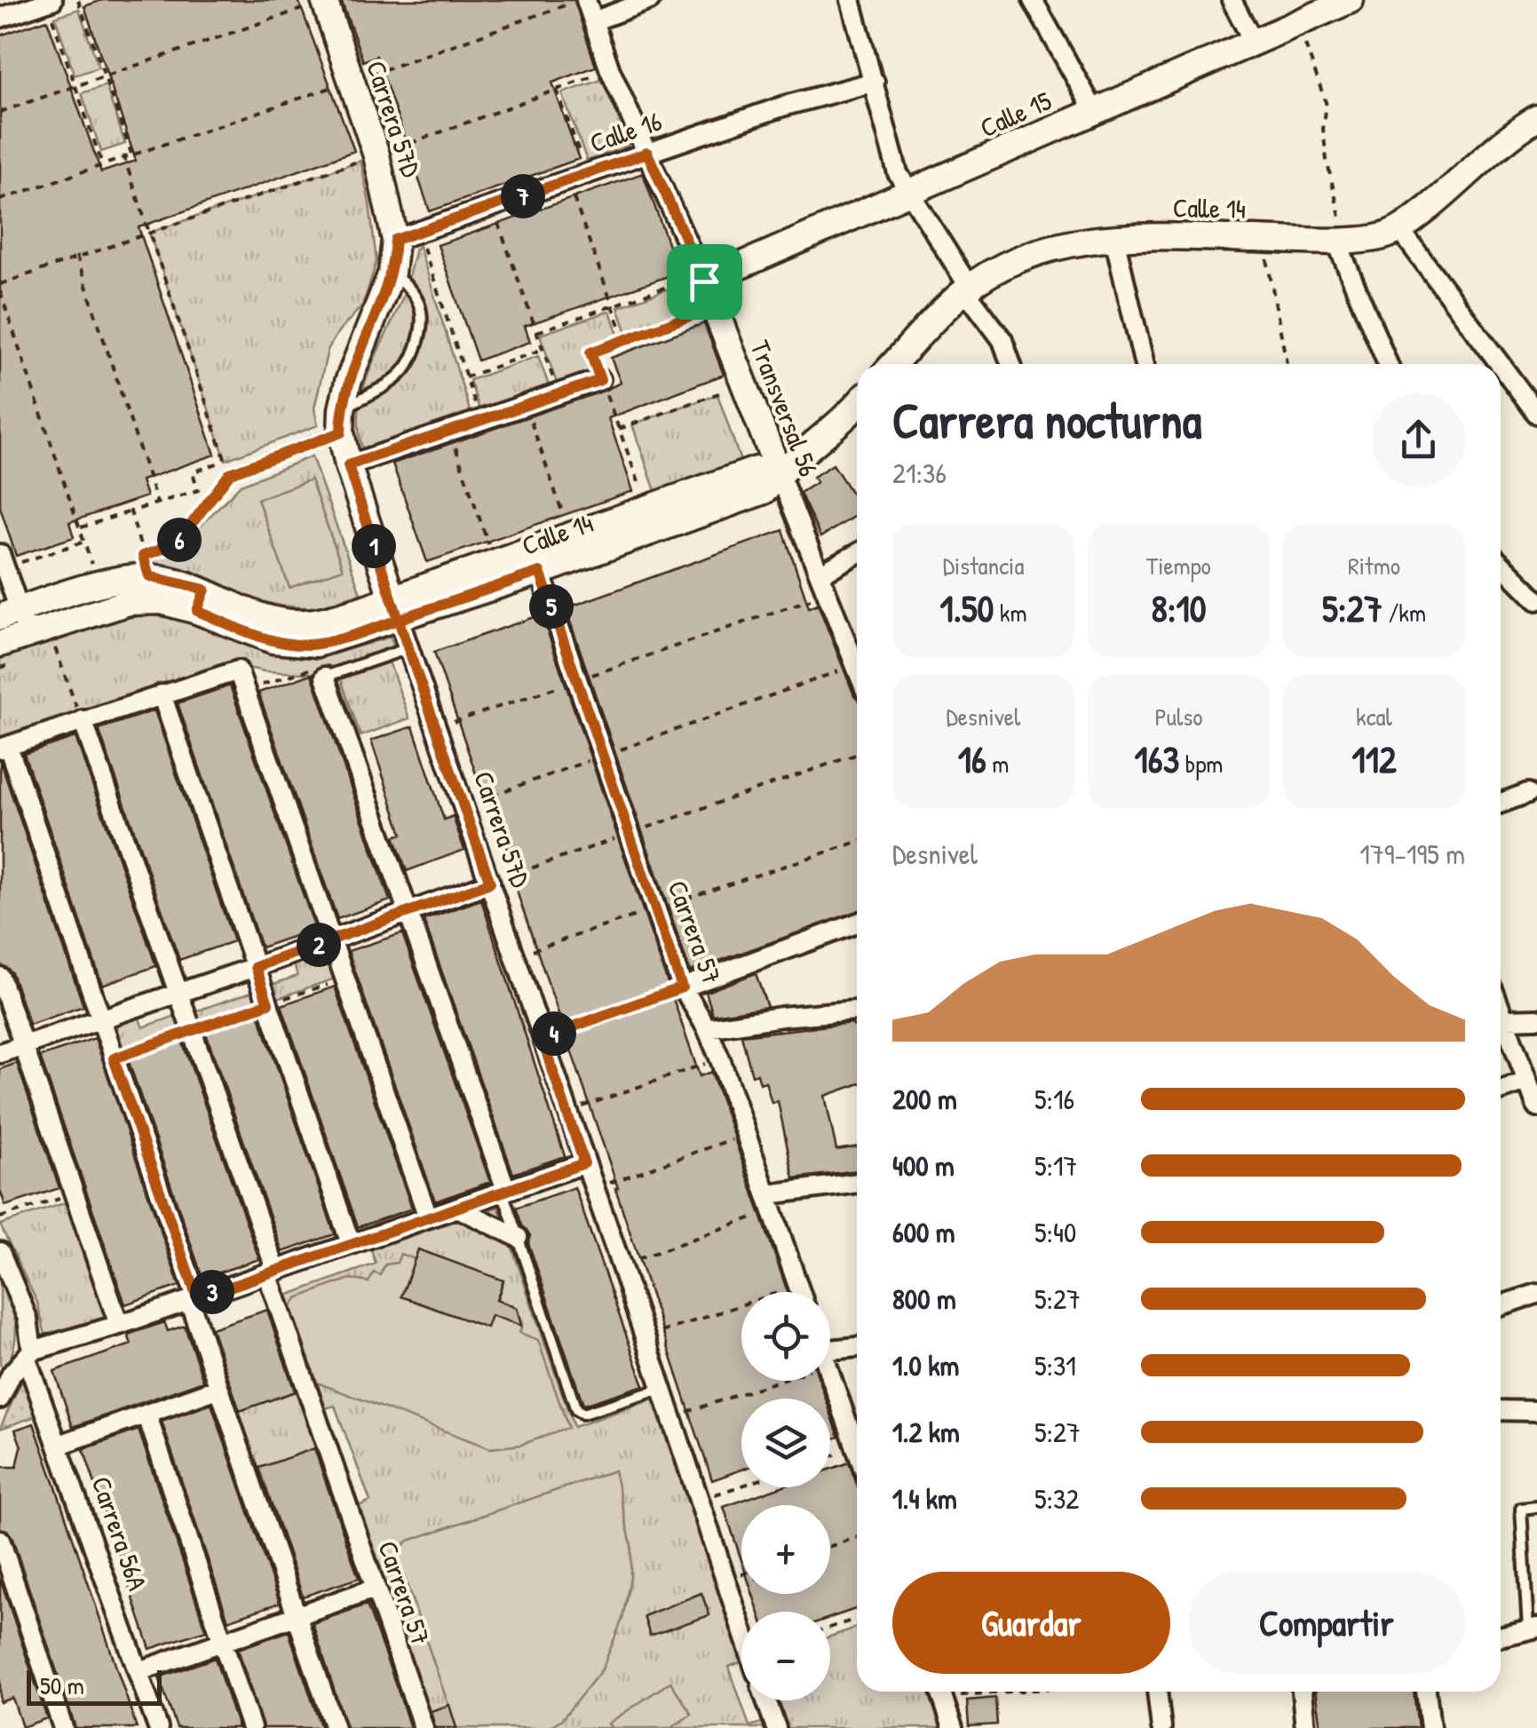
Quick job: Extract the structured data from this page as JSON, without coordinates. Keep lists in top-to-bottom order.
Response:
{
  "streets": {
    "street": [
      "Calle 15",
      "Carrera 57D",
      "Calle 16",
      "Calle 14",
      "Transversal 56",
      "Carrera 57",
      "Carrera 56A"
    ]
  },
  "crossings": [
    ["Calle 15", "Transversal 56"],
    ["Carrera 57D", "Calle 16"],
    ["Carrera 57D", "Calle 14"],
    ["Calle 16", "Transversal 56"],
    ["Calle 14", "Transversal 56"],
    ["Calle 14", "Carrera 57"]
  ],
  "scale_bar": "50 m",
  "page": {
    "pins": [
      "7",
      "6",
      "1",
      "5",
      "2",
      "4",
      "3"
    ],
    "heading": ["Carrera nocturna", "21:36"],
    "stats": [
      ["Distancia", "1.50 km"],
      ["Tiempo", "8:10"],
      ["Ritmo", "5:27 /km"],
      ["Desnivel", "16 m"],
      ["Pulso", "163 bpm"],
      ["kcal", "112"]
    ],
    "chart": ["Desnivel", "179–195 m"],
    "list": [
      {
        "name": "200 m",
        "note": "5:16"
      },
      {
        "name": "400 m",
        "note": "5:17"
      },
      {
        "name": "600 m",
        "note": "5:40"
      },
      {
        "name": "800 m",
        "note": "5:27"
      },
      {
        "name": "1.0 km",
        "note": "5:31"
      },
      {
        "name": "1.2 km",
        "note": "5:27"
      },
      {
        "name": "1.4 km",
        "note": "5:32"
      }
    ],
    "map_buttons": ["+", "−"],
    "buttons": ["Guardar", "Compartir"],
    "scale": "50 m"
  }
}
